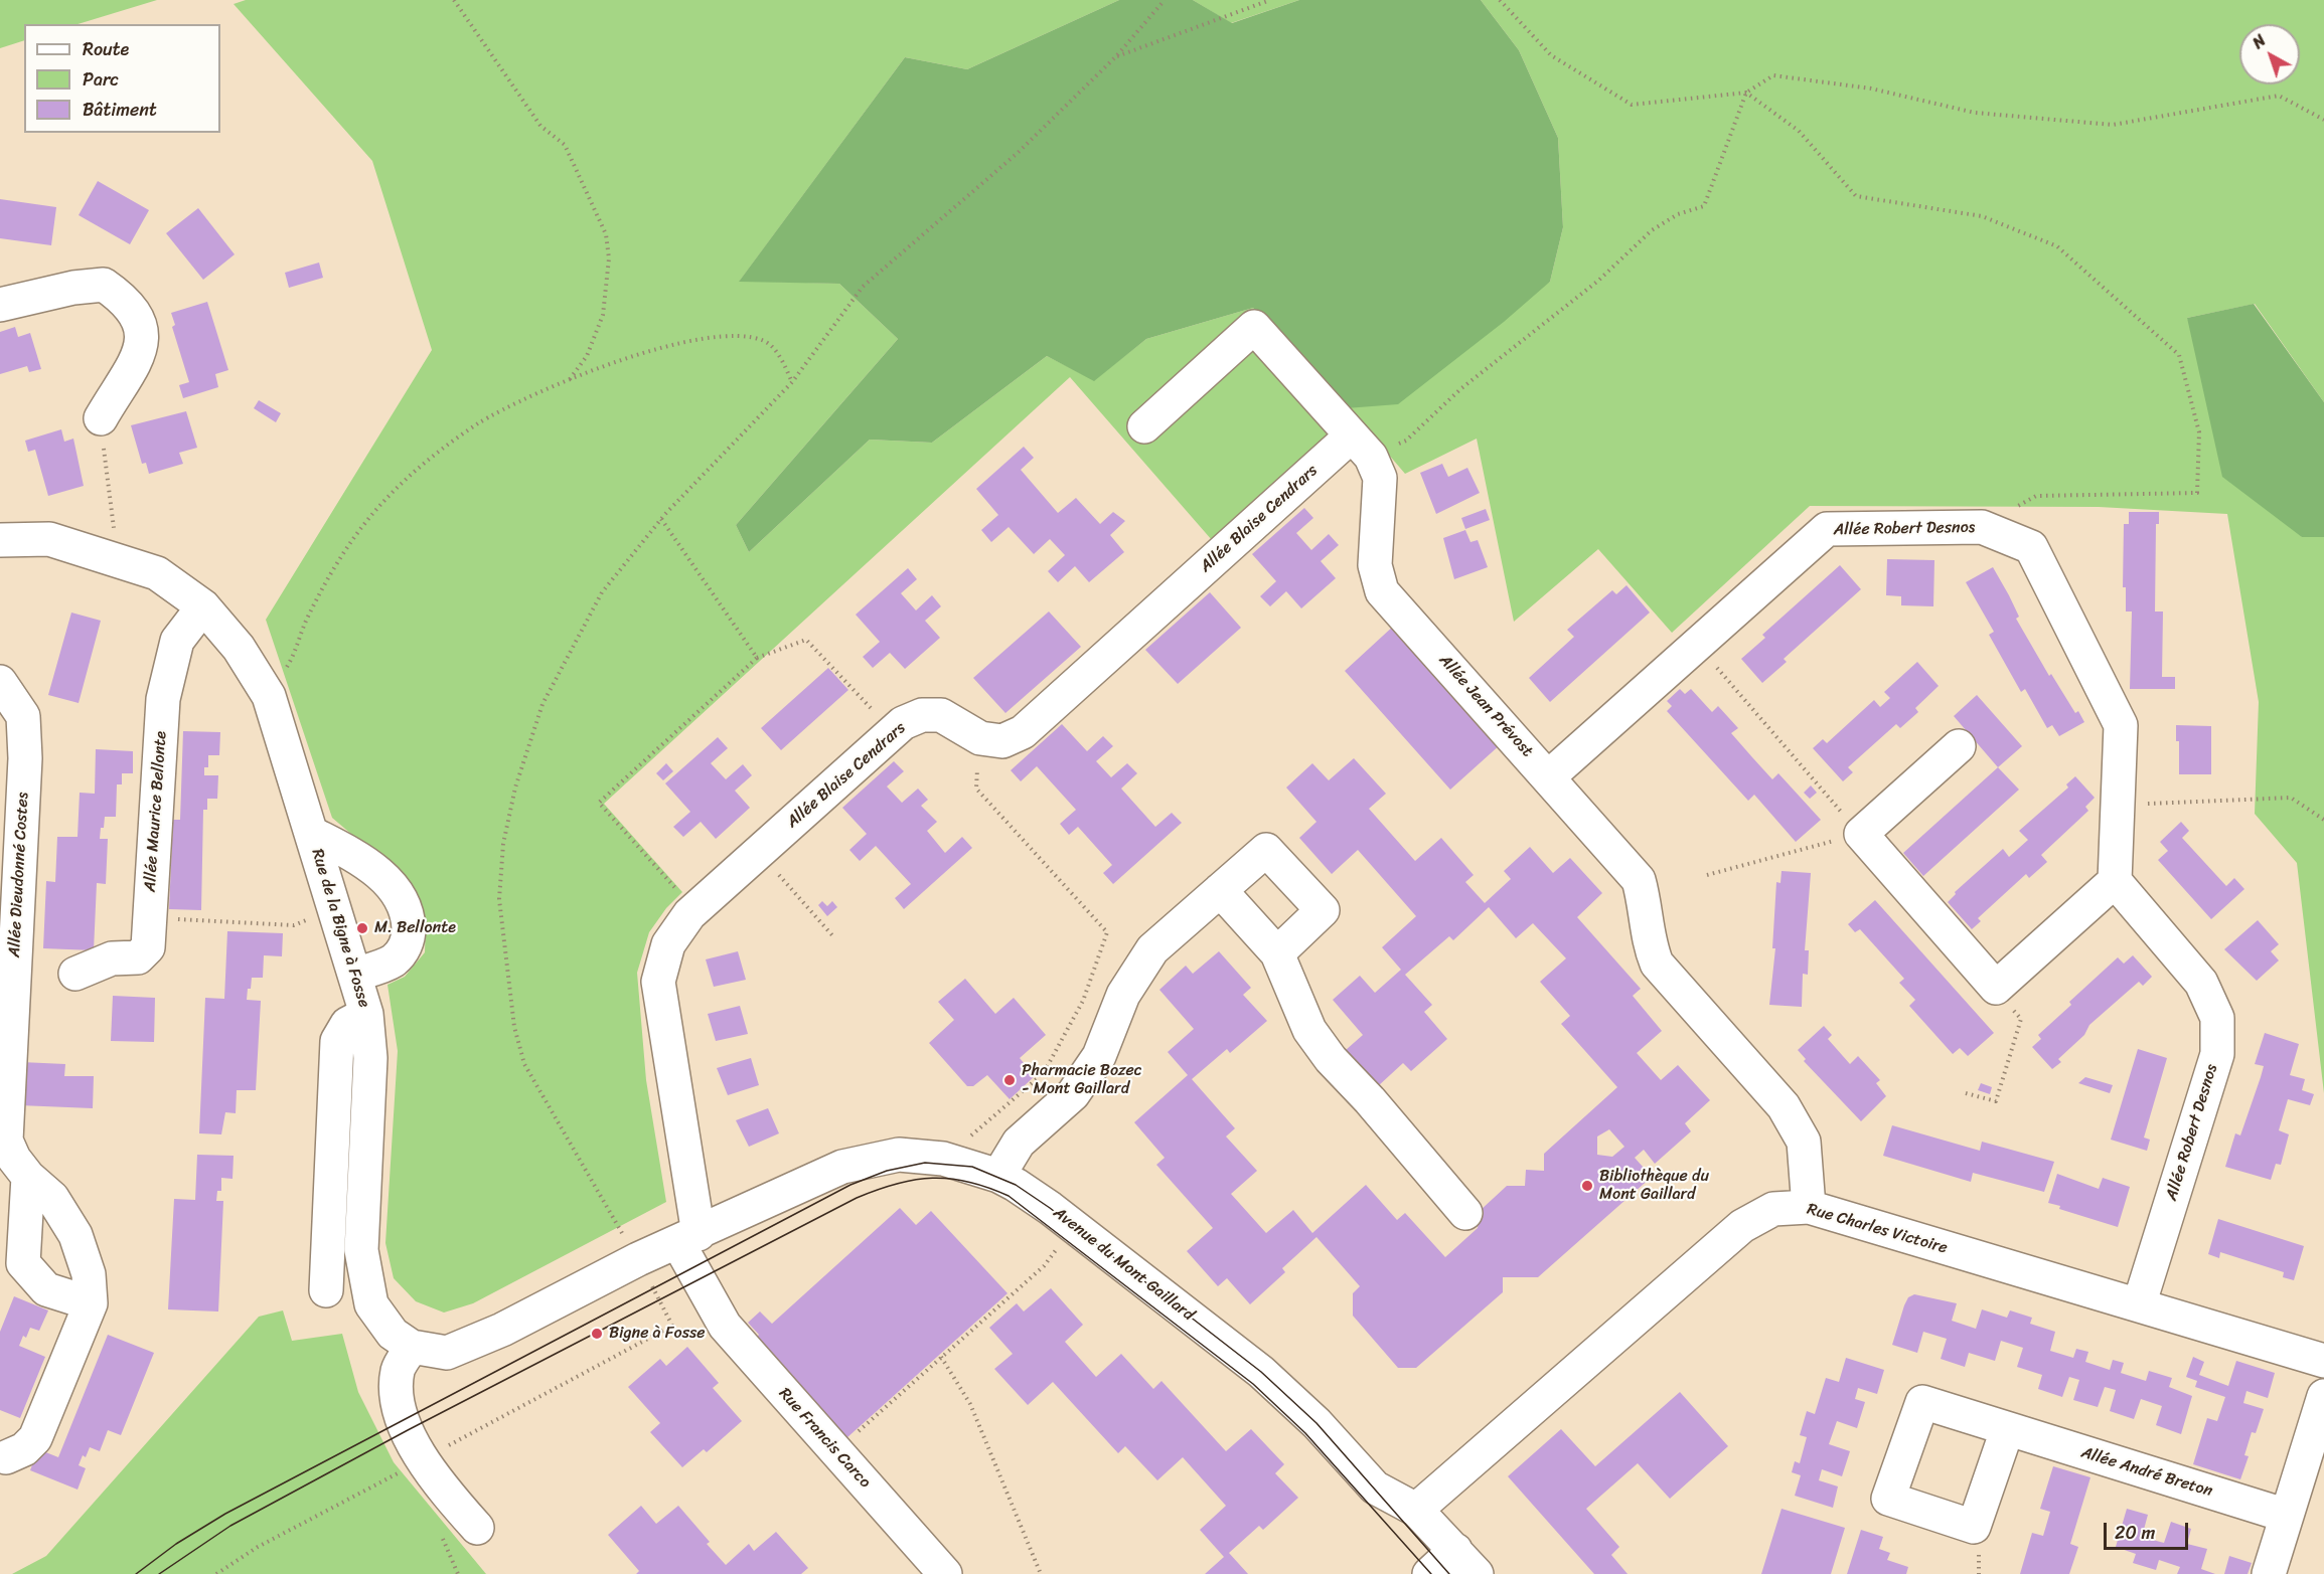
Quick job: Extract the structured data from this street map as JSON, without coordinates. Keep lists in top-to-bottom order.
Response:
{
  "streets": {
    "street": [
      "Allée Blaise Cendrars",
      "Allée Robert Desnos",
      "Allée Jean Prévost",
      "Allée Maurice Bellonte",
      "Allée Dieudonné Costes",
      "Rue de la Bigne à Fosse",
      "Rue Charles Victoire",
      "Avenue du Mont Gaillard",
      "Rue Francis Carco",
      "Allée André Breton"
    ]
  },
  "crossings": [
    ["Allée Blaise Cendrars", "Allée Jean Prévost"],
    ["Allée Blaise Cendrars", "Rue de la Bigne à Fosse"],
    ["Allée Blaise Cendrars", "Avenue du Mont Gaillard"],
    ["Allée Blaise Cendrars", "Rue Francis Carco"],
    ["Allée Robert Desnos", "Allée Jean Prévost"],
    ["Allée Robert Desnos", "Rue Charles Victoire"],
    ["Allée Jean Prévost", "Rue Charles Victoire"],
    ["Allée Maurice Bellonte", "Rue de la Bigne à Fosse"],
    ["Rue de la Bigne à Fosse", "Avenue du Mont Gaillard"],
    ["Rue de la Bigne à Fosse", "Rue Francis Carco"],
    ["Rue Charles Victoire", "Avenue du Mont Gaillard"],
    ["Avenue du Mont Gaillard", "Rue Francis Carco"]
  ],
  "places": [
    "M. Bellonte",
    "Pharmacie Bozec - Mont Gaillard",
    "Bibliothèque du Mont Gaillard",
    "Bigne à Fosse"
  ],
  "legend": ["Route", "Parc", "Bâtiment"],
  "scale_bar": "20 m",
  "north": "top left"
}
